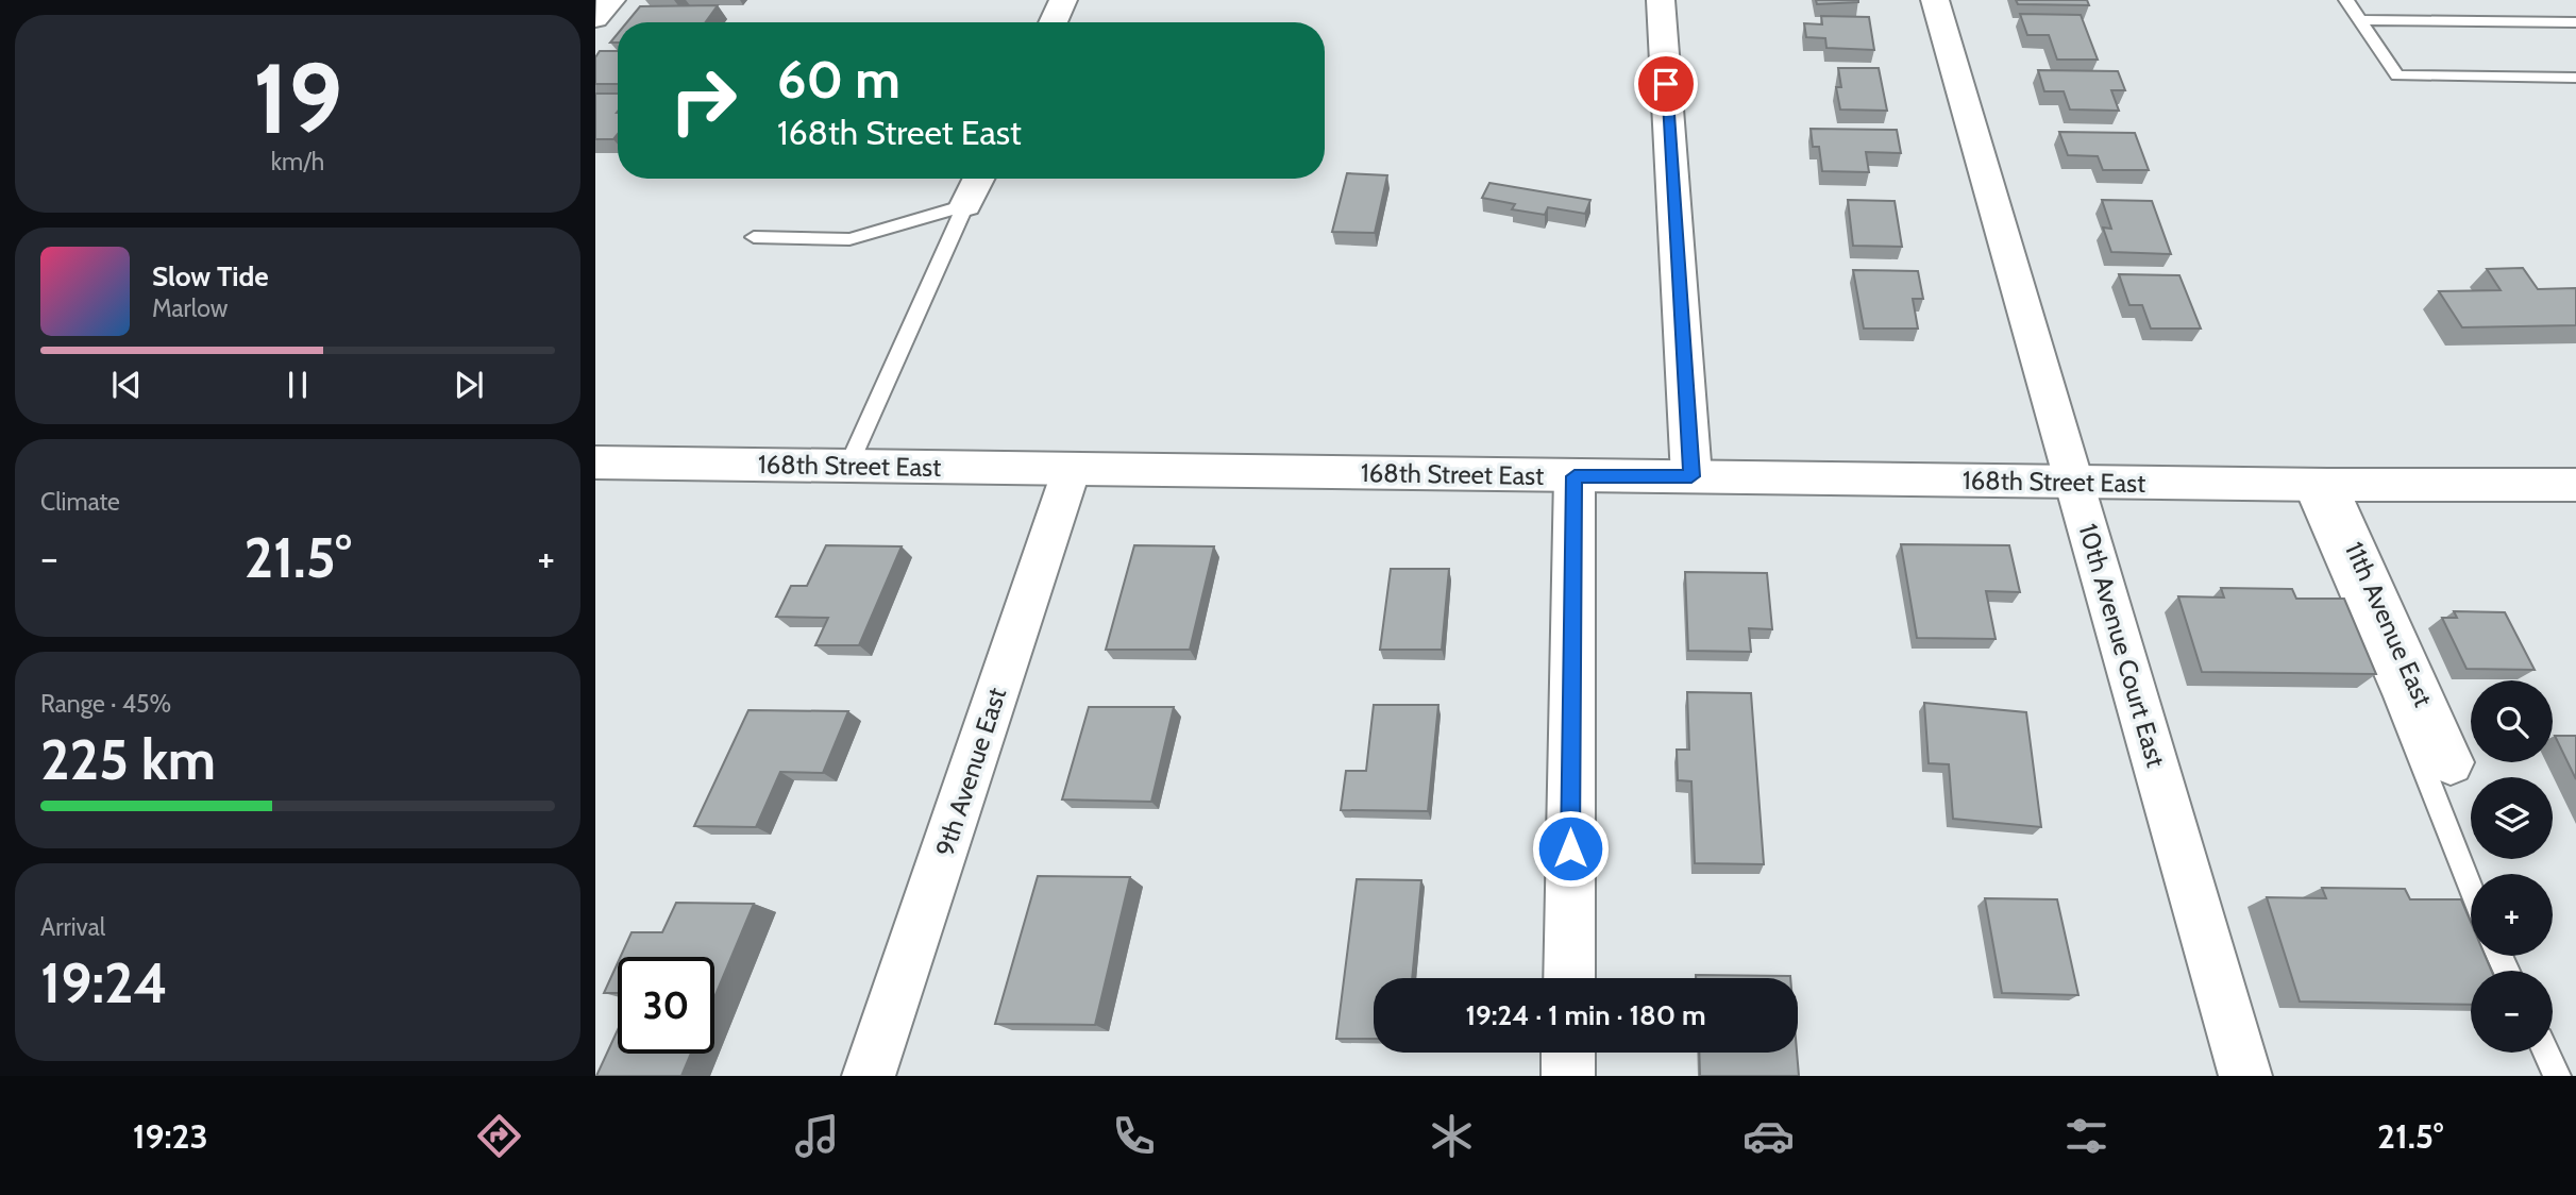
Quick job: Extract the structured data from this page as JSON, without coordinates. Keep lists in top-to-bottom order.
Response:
{
  "streets": {
    "street": [
      "168th Street East",
      "11th Avenue East",
      "10th Avenue Court East",
      "9th Avenue East"
    ]
  },
  "crossings": [
    ["168th Street East", "11th Avenue East"],
    ["168th Street East", "10th Avenue Court East"],
    ["168th Street East", "9th Avenue East"]
  ],
  "page": {
    "tile": [
      ["19", "km/h"],
      "Climate",
      ["Range · 45%", "225 km"],
      ["Arrival", "19:24"]
    ],
    "turn": ["60 m", "168th Street East"],
    "song": ["Slow Tide", "Marlow"],
    "heat": ["−", "21.5°", "+"],
    "map_buttons": ["+", "−"],
    "limit": "30",
    "trip": "19:24 · 1 min · 180 m",
    "tabs": ["19:23", "21.5°"]
  }
}
